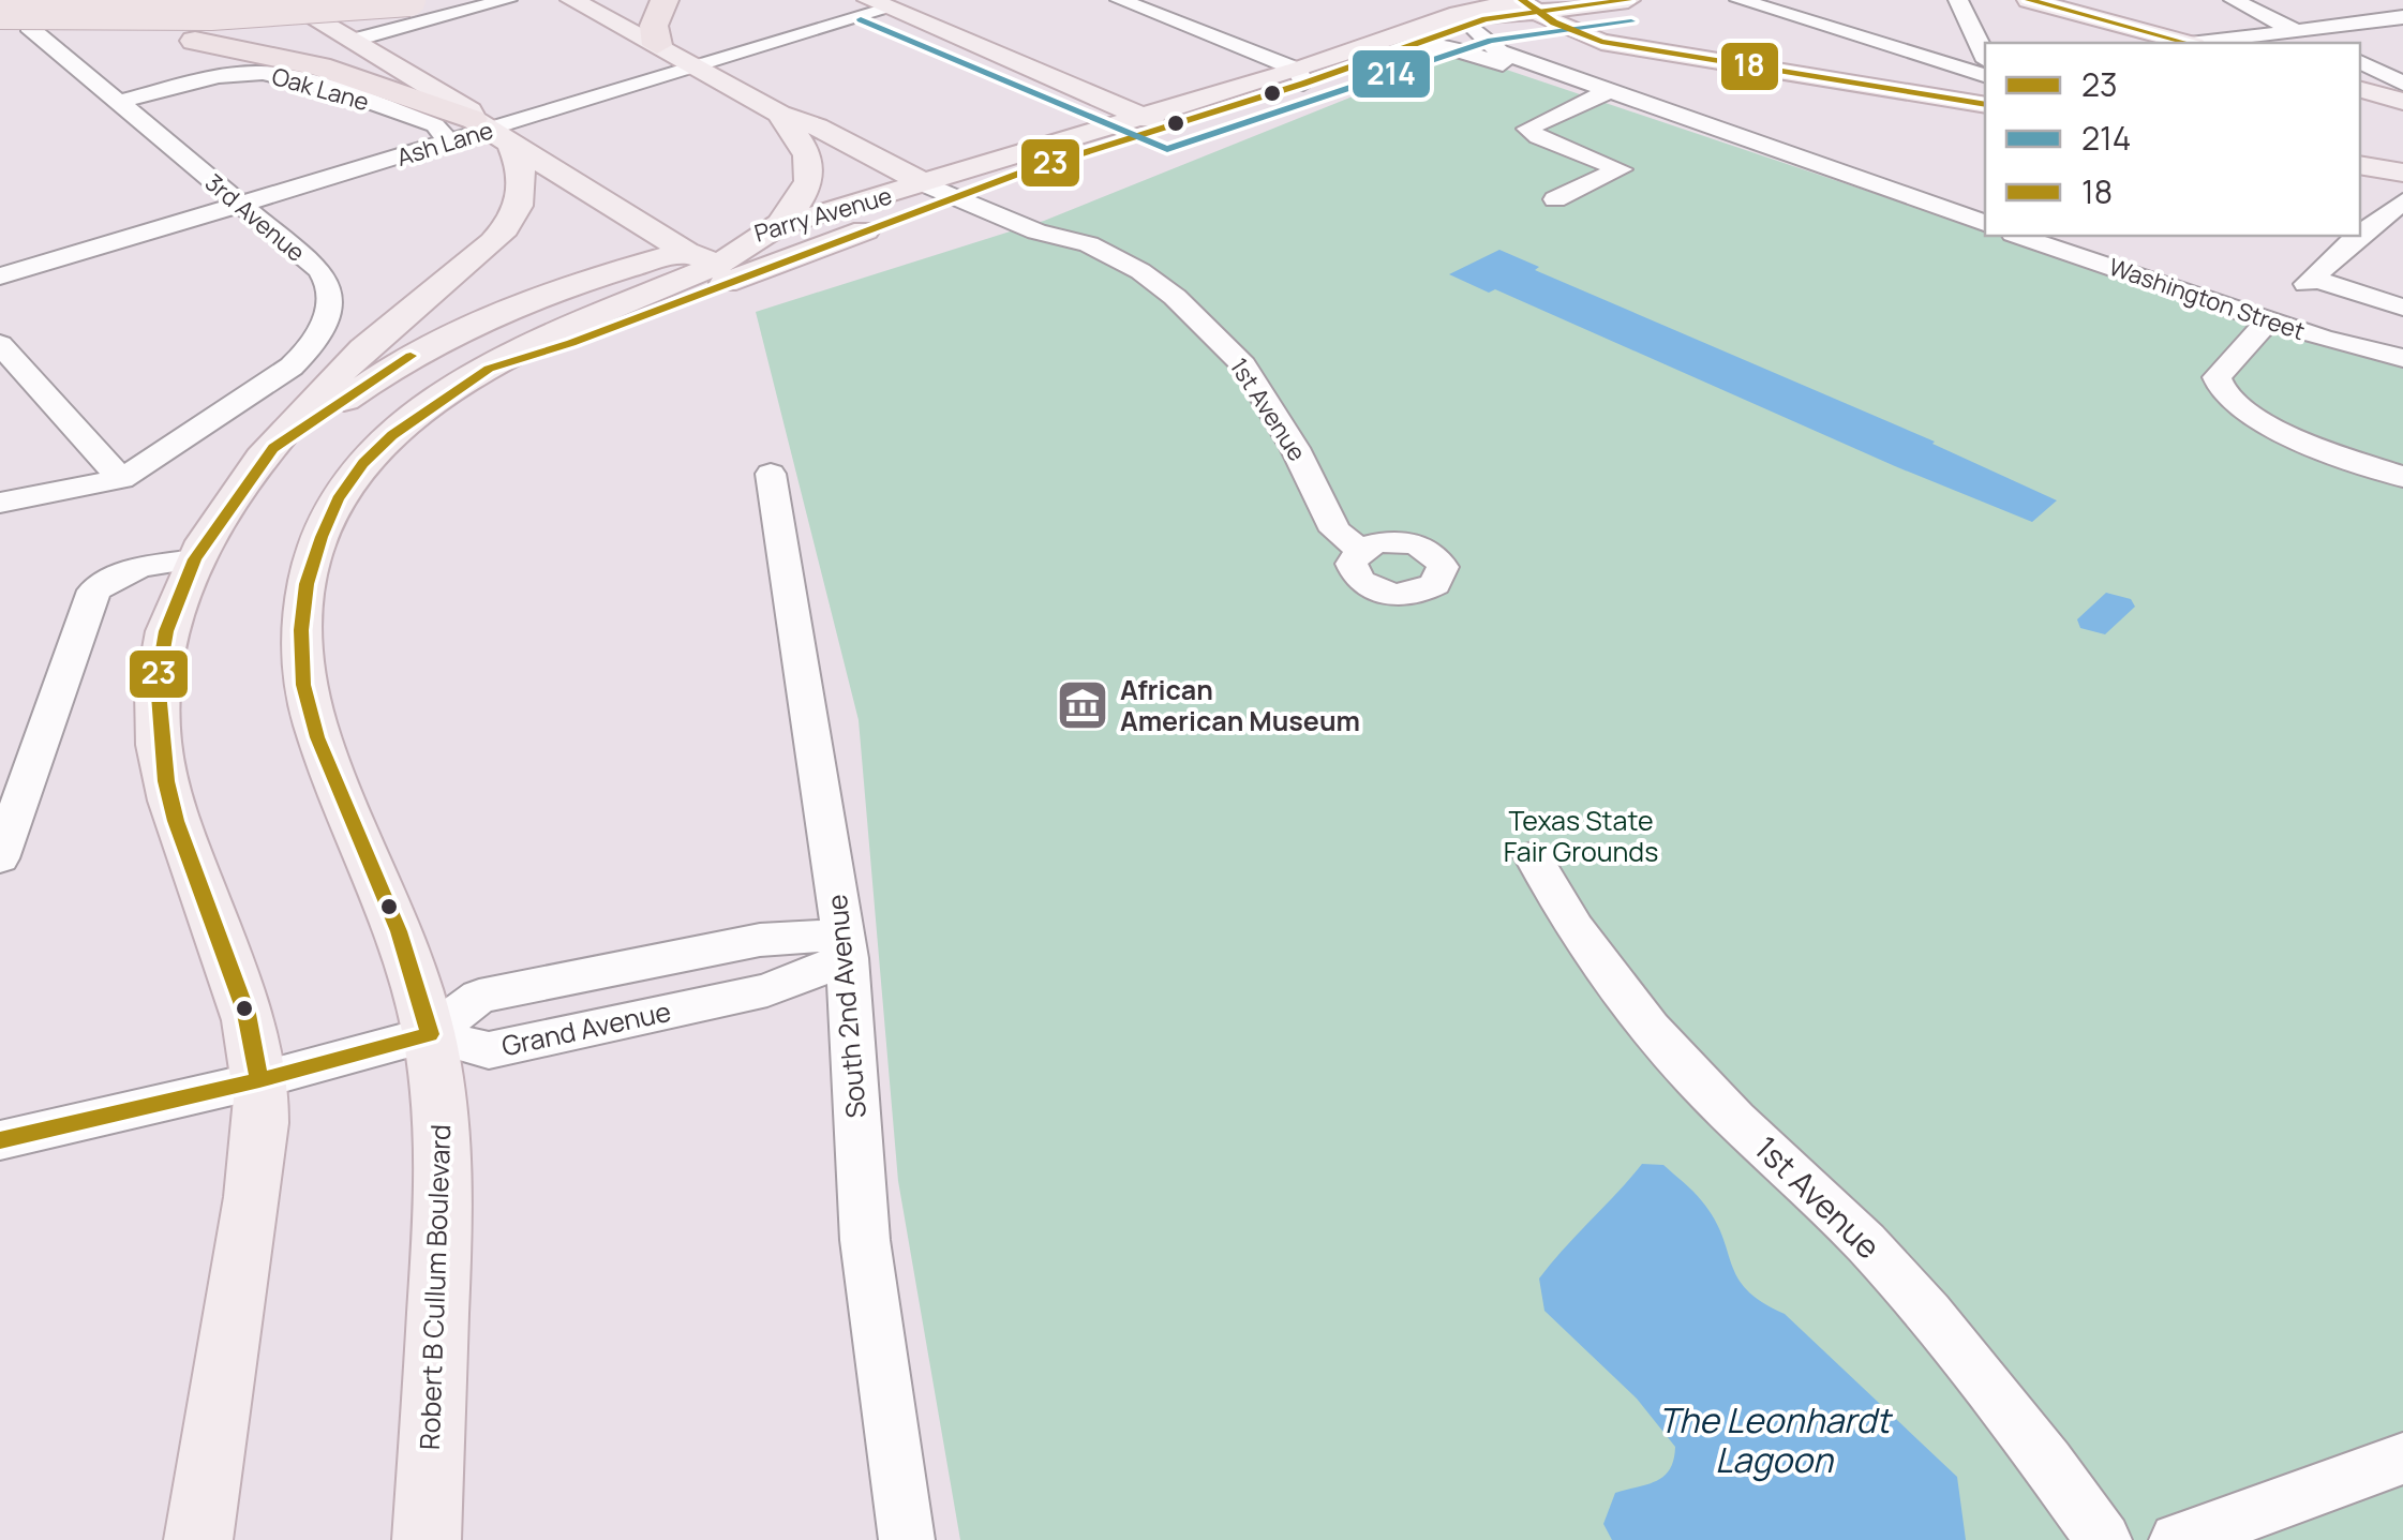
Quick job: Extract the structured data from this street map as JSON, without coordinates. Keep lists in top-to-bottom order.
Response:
{
  "streets": {
    "main road": ["Parry Avenue", "1st Avenue", "Robert B Cullum Boulevard"],
    "street": [
      "Oak Lane",
      "Ash Lane",
      "3rd Avenue",
      "Washington Street",
      "South 2nd Avenue",
      "Grand Avenue"
    ]
  },
  "crossings": [
    ["Oak Lane", "Ash Lane"],
    ["Oak Lane", "3rd Avenue"],
    ["Ash Lane", "3rd Avenue"],
    ["Ash Lane", "1st Avenue"],
    ["Parry Avenue", "1st Avenue"],
    ["Parry Avenue", "Robert B Cullum Boulevard"],
    ["1st Avenue", "Robert B Cullum Boulevard"],
    ["South 2nd Avenue", "Grand Avenue"],
    ["Grand Avenue", "Robert B Cullum Boulevard"]
  ],
  "water": ["The Leonhardt Lagoon"],
  "parks": ["Texas State Fair Grounds"],
  "places": {
    "museum": ["African American Museum"]
  },
  "lines": ["transit line 23", "transit line 18", "transit line 214"],
  "legend": ["23", "214", "18"]
}
